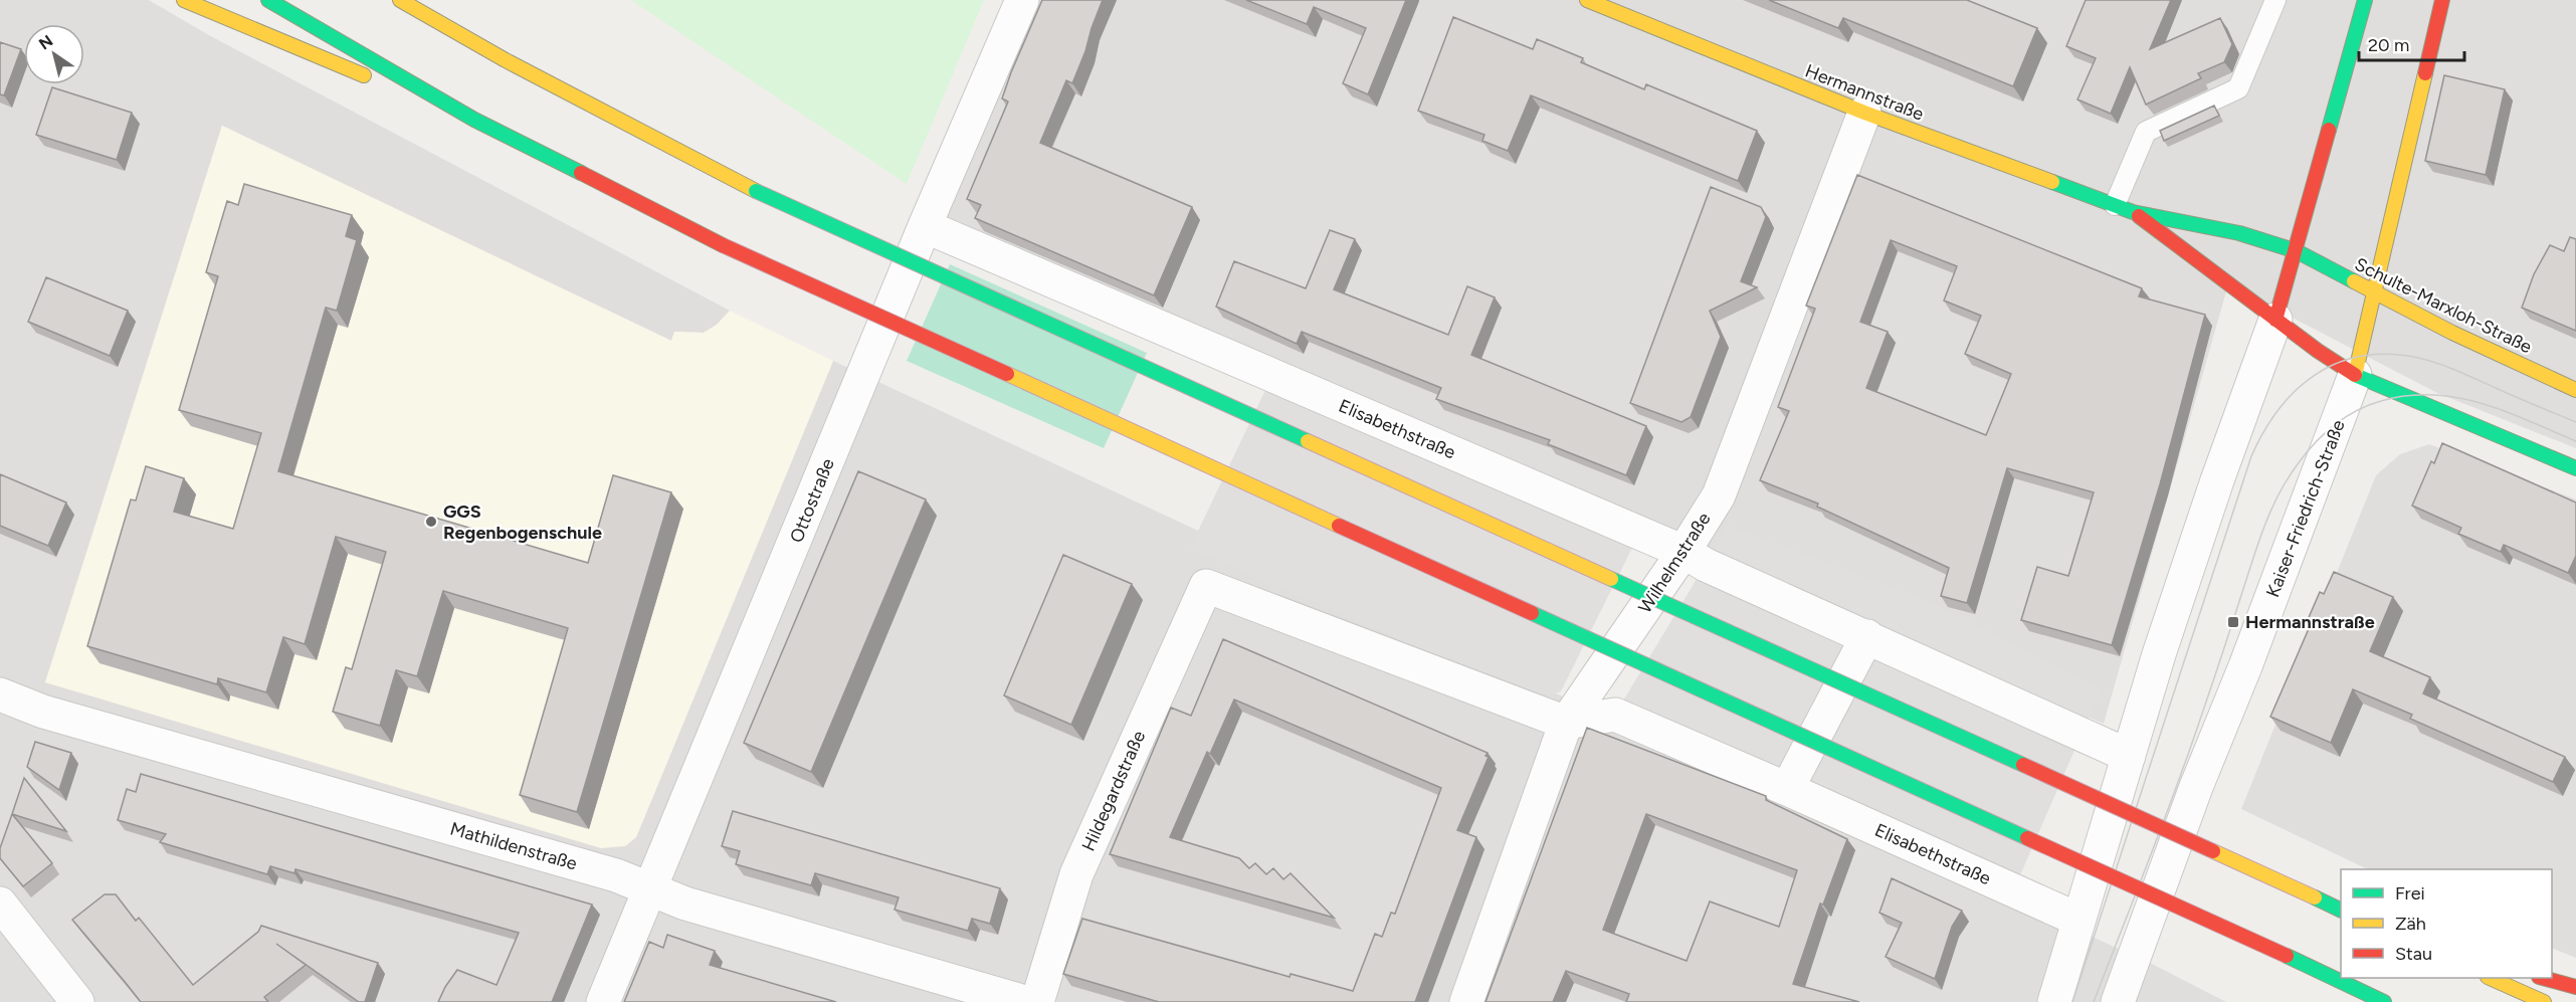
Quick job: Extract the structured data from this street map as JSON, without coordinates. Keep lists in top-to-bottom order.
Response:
{
  "streets": {
    "main road": ["Hermannstraße", "Schulte-Marxloh-Straße", "Kaiser-Friedrich-Straße"],
    "street": [
      "Elisabethstraße",
      "Ottostraße",
      "Wilhelmstraße",
      "Hildegardstraße",
      "Mathildenstraße"
    ]
  },
  "crossings": [
    ["Hermannstraße", "Schulte-Marxloh-Straße"],
    ["Hermannstraße", "Kaiser-Friedrich-Straße"],
    ["Hermannstraße", "Wilhelmstraße"],
    ["Schulte-Marxloh-Straße", "Kaiser-Friedrich-Straße"],
    ["Elisabethstraße", "Ottostraße"],
    ["Elisabethstraße", "Wilhelmstraße"],
    ["Elisabethstraße", "Hildegardstraße"],
    ["Ottostraße", "Mathildenstraße"]
  ],
  "places": {
    "other": ["GGS Regenbogenschule"],
    "transit": ["Hermannstraße"]
  },
  "legend": ["Frei", "Zäh", "Stau"],
  "scale_bar": "20 m",
  "north": "top left"
}
